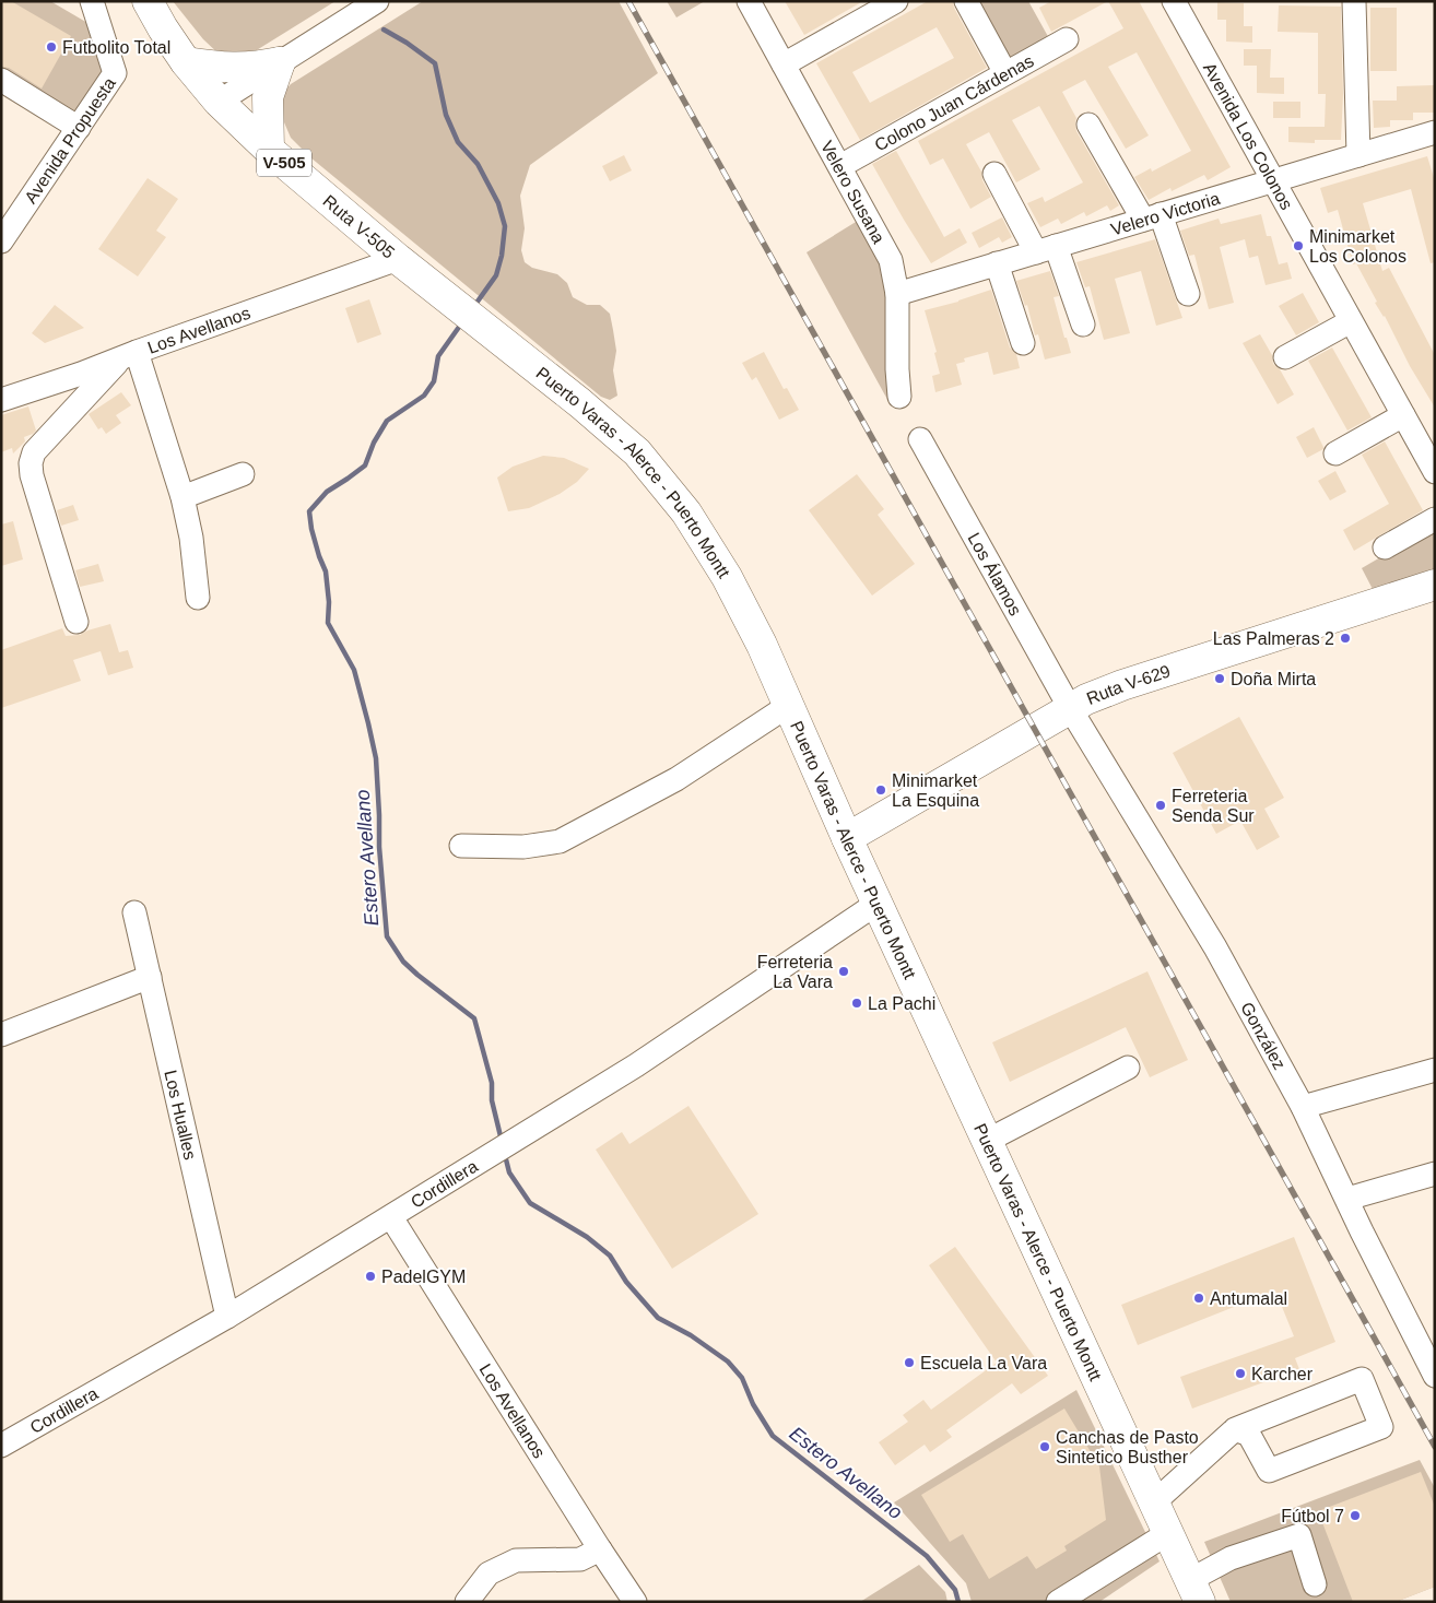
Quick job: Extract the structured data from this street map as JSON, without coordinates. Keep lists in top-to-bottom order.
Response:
{
  "streets": {
    "main road": [
      "V-505",
      "Ruta V-505",
      "Puerto Varas - Alerce - Puerto Montt",
      "Ruta V-629"
    ],
    "street": [
      "Colono Juan Cárdenas",
      "Avenida Los Colonos",
      "Avenida Propuesta",
      "Velero Susana",
      "Velero Victoria",
      "Los Avellanos",
      "Los Álamos",
      "González",
      "Los Hualles",
      "Cordillera"
    ]
  },
  "crossings": [
    ["Colono Juan Cárdenas", "Velero Susana"],
    ["Avenida Los Colonos", "Velero Victoria"],
    ["Velero Susana", "Velero Victoria"],
    ["Ruta V-505", "Los Avellanos"],
    ["Ruta V-505", "Puerto Varas - Alerce - Puerto Montt"],
    ["Los Avellanos", "Cordillera"],
    ["Puerto Varas - Alerce - Puerto Montt", "Ruta V-629"],
    ["Puerto Varas - Alerce - Puerto Montt", "Cordillera"],
    ["Los Álamos", "Ruta V-629"],
    ["Los Álamos", "González"],
    ["Ruta V-629", "González"],
    ["Los Hualles", "Cordillera"]
  ],
  "water": ["Estero Avellano"],
  "places": [
    "Futbolito Total",
    "Minimarket Los Colonos",
    "Las Palmeras 2",
    "Doña Mirta",
    "Minimarket La Esquina",
    "Ferreteria Senda Sur",
    "Ferreteria La Vara",
    "La Pachi",
    "PadelGYM",
    "Antumalal",
    "Escuela La Vara",
    "Karcher",
    "Canchas de Pasto Sintetico Busther",
    "Fútbol 7"
  ]
}
